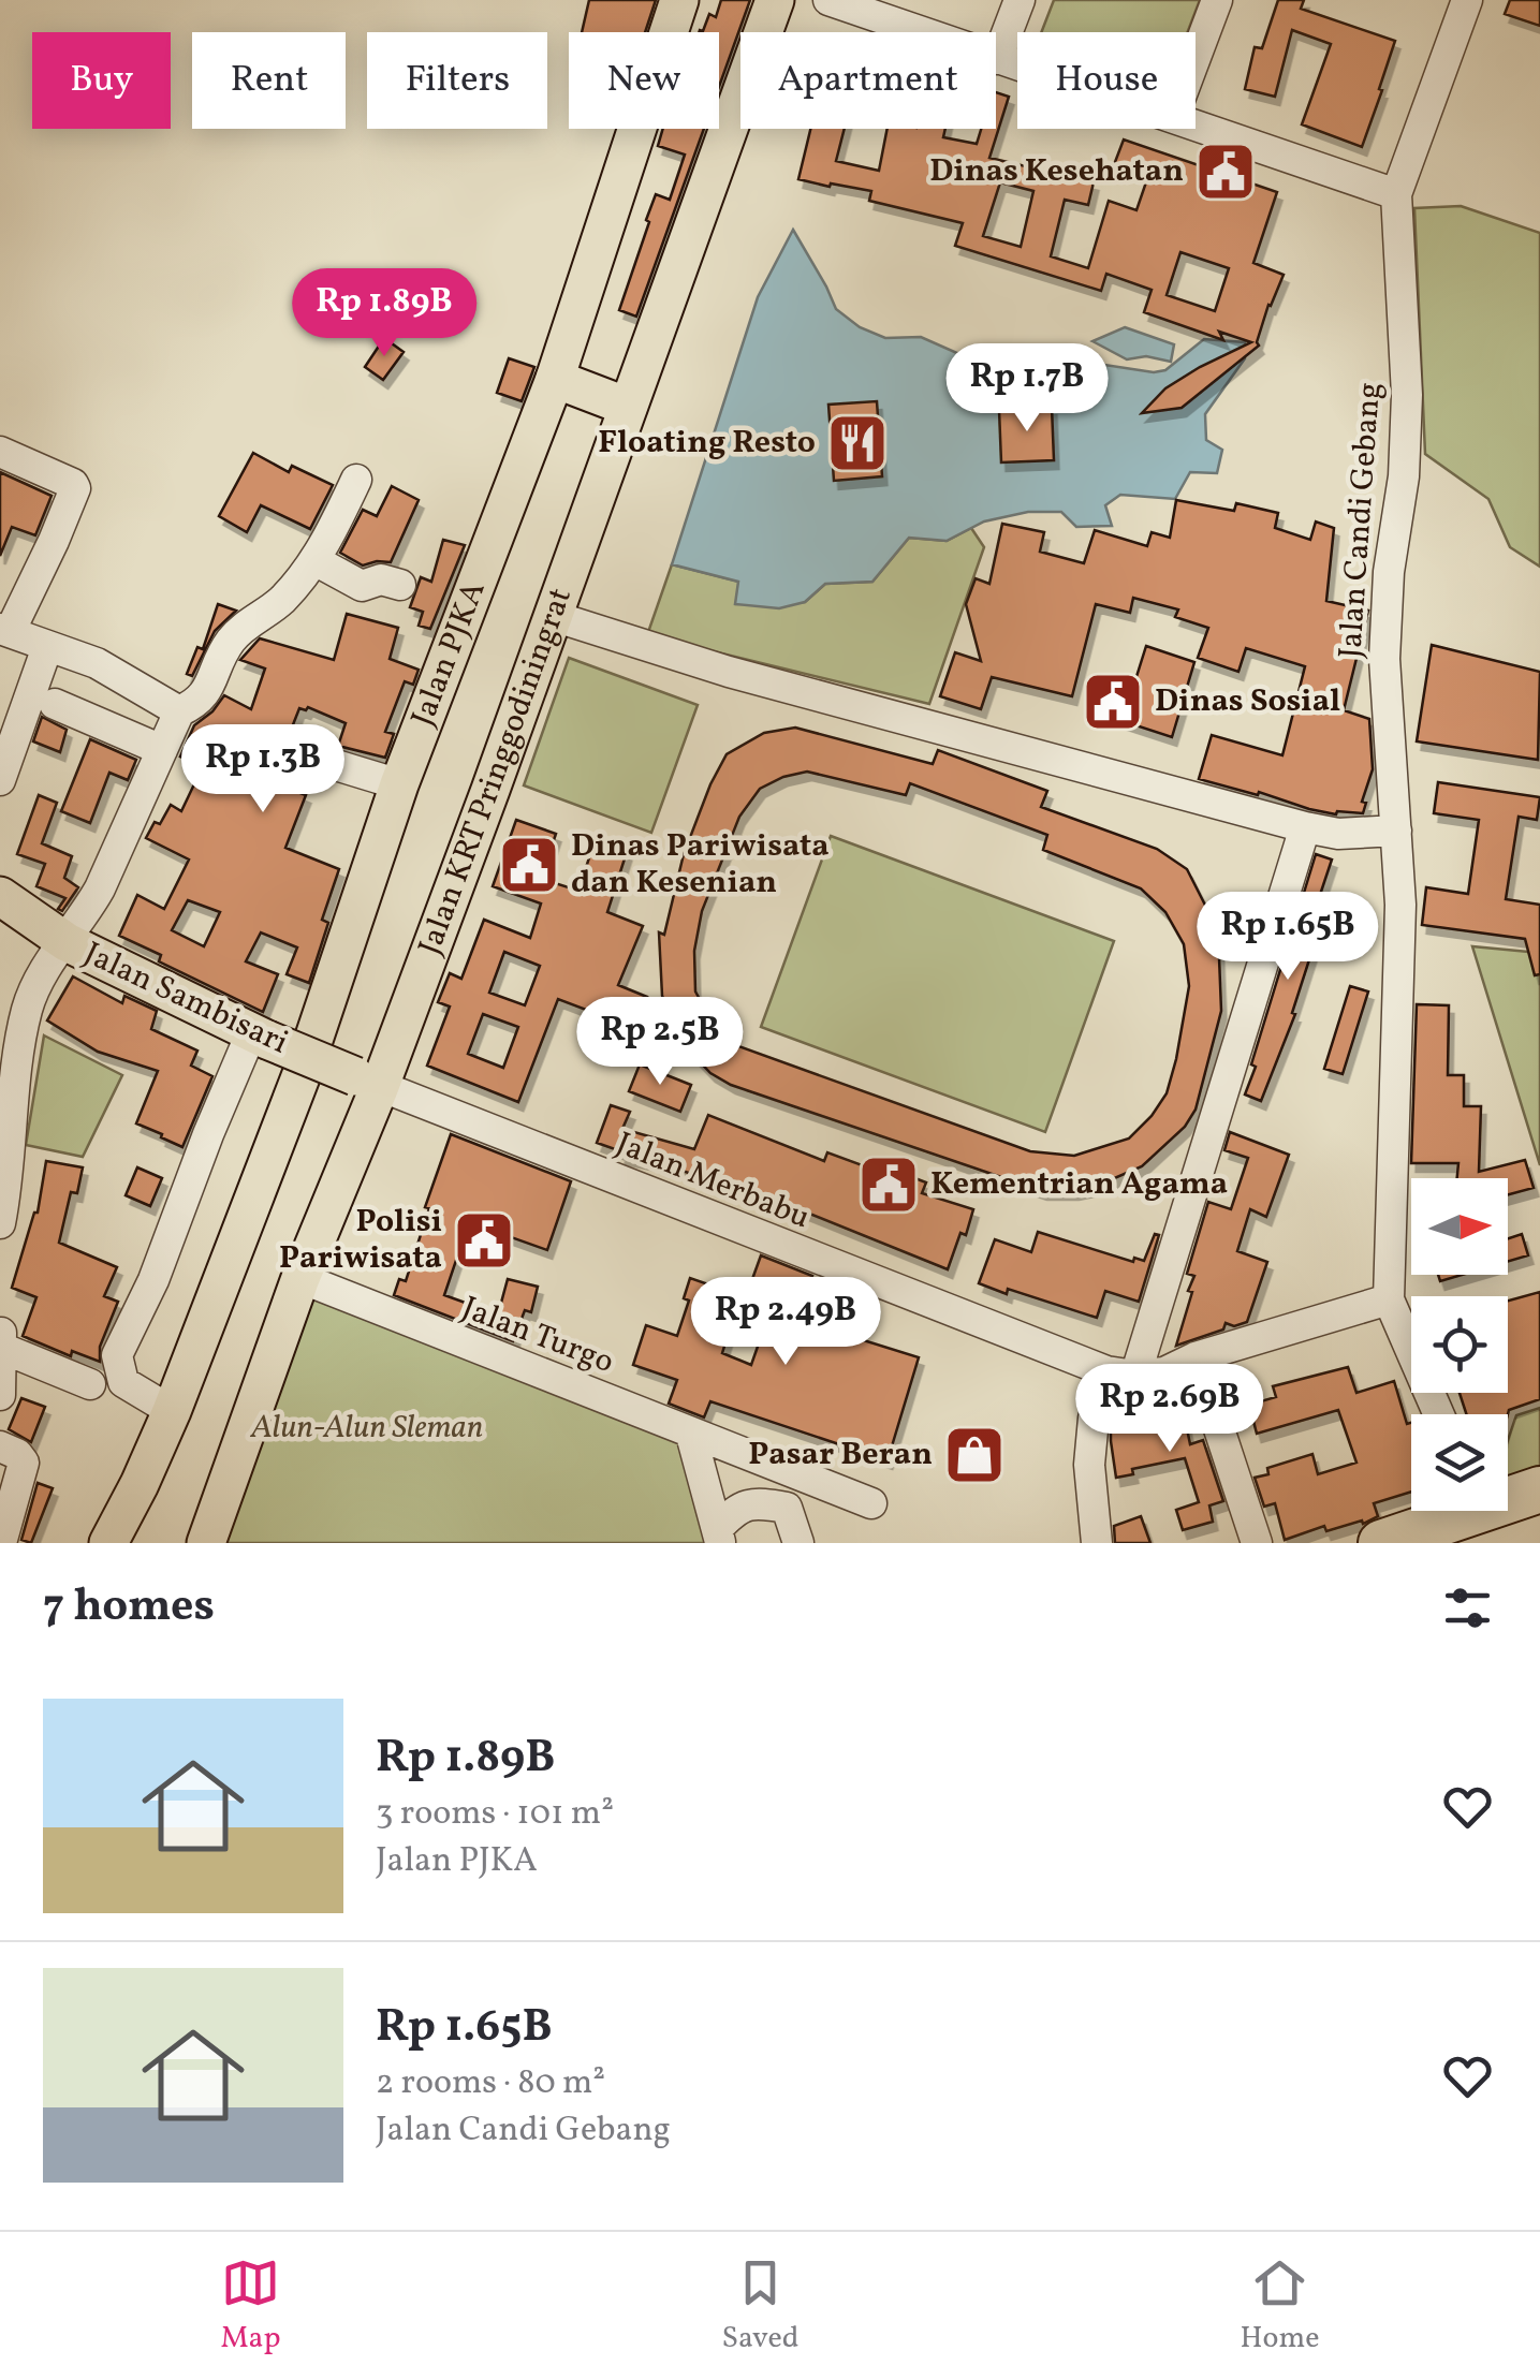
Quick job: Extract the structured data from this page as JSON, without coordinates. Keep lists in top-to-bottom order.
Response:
{
  "streets": {
    "main road": ["Jalan PJKA", "Jalan KRT Pringgodiningrat", "Jalan Sambisari"],
    "street": ["Jalan Candi Gebang", "Jalan Merbabu", "Jalan Turgo"]
  },
  "crossings": [
    ["Jalan KRT Pringgodiningrat", "Jalan Sambisari"],
    ["Jalan KRT Pringgodiningrat", "Jalan Merbabu"],
    ["Jalan KRT Pringgodiningrat", "Jalan Turgo"],
    ["Jalan Sambisari", "Jalan Merbabu"]
  ],
  "parks": ["Alun-Alun Sleman"],
  "places": {
    "public building": [
      "Dinas Kesehatan",
      "Dinas Sosial",
      "Dinas Pariwisata dan Kesenian",
      "Kementrian Agama",
      "Polisi Pariwisata"
    ],
    "restaurant": ["Floating Resto"],
    "shop": ["Pasar Beran"]
  },
  "north": "right",
  "page": {
    "chip": [
      "Buy",
      "Rent",
      "Filters",
      "New",
      "Apartment",
      "House"
    ],
    "price": [
      "Rp 1.89B",
      "Rp 1.7B",
      "Rp 1.3B",
      "Rp 1.65B",
      "Rp 2.5B",
      "Rp 2.49B",
      "Rp 2.69B"
    ],
    "heading": "7 homes",
    "list": [
      {
        "name": "Rp 1.89B",
        "note": "3 rooms · 101 m² · Jalan PJKA"
      },
      {
        "name": "Rp 1.65B",
        "note": "2 rooms · 80 m² · Jalan Candi Gebang"
      }
    ],
    "tabs": ["Map", "Saved", "Home"]
  }
}
